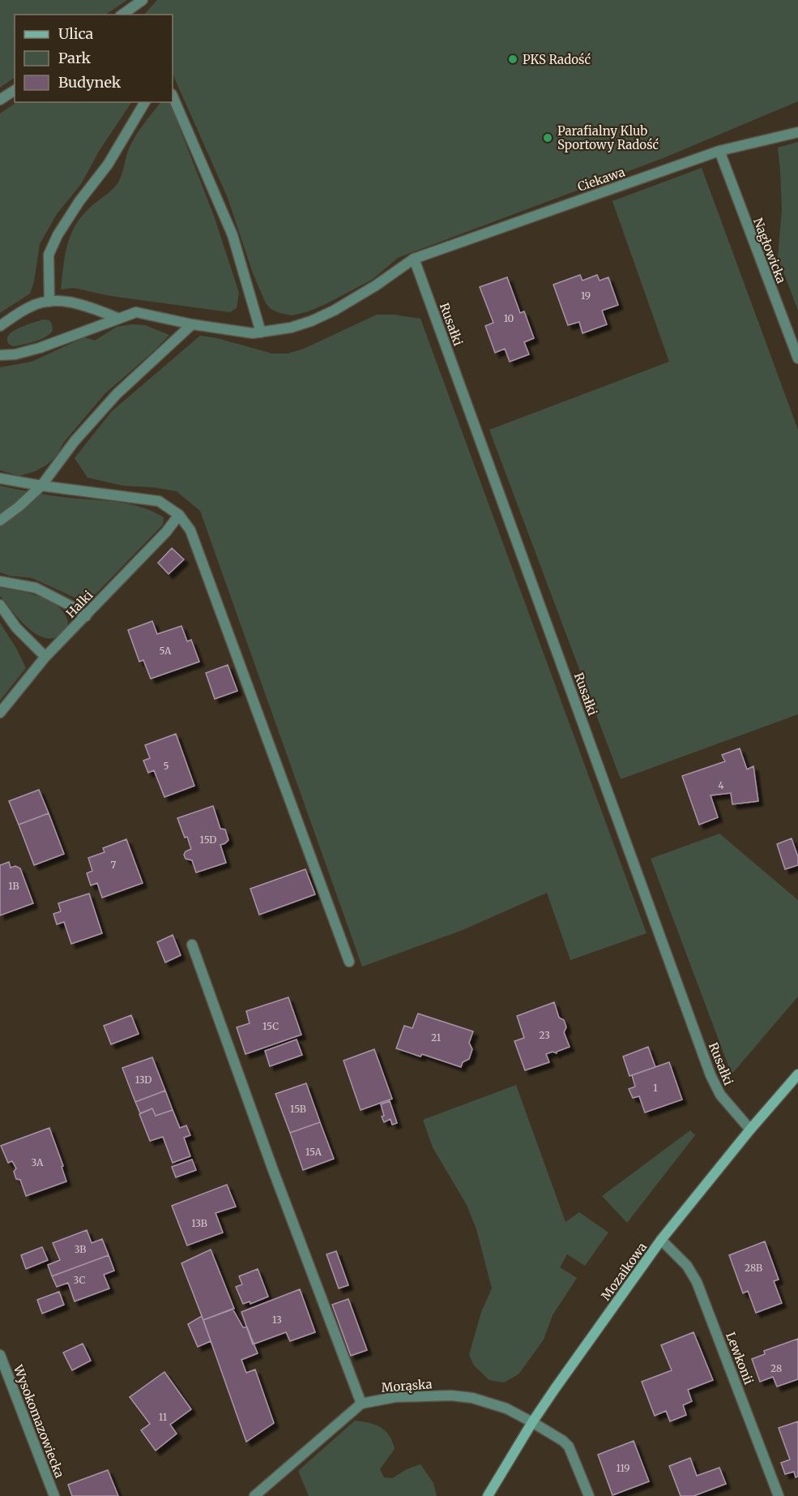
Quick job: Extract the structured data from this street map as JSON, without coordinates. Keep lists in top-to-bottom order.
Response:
{
  "streets": {
    "street": [
      "Ciekawa",
      "Nagłowicka",
      "Rusałki",
      "Halki",
      "Mozaikowa",
      "Lewkonii",
      "Morąska",
      "Wysokomazowiecka"
    ]
  },
  "crossings": [
    ["Ciekawa", "Nagłowicka"],
    ["Ciekawa", "Rusałki"],
    ["Rusałki", "Mozaikowa"],
    ["Mozaikowa", "Lewkonii"],
    ["Mozaikowa", "Morąska"]
  ],
  "places": ["PKS Radość", "Parafialny Klub Sportowy Radość"],
  "house_numbers": [
    "19",
    "10",
    "5A",
    "5",
    "4",
    "15D",
    "7",
    "1B",
    "15C",
    "23",
    "21",
    "13D",
    "1",
    "15B",
    "15A",
    "3A",
    "13B",
    "3B",
    "28B",
    "3C",
    "13",
    "28",
    "11",
    "119"
  ],
  "legend": ["Ulica", "Park", "Budynek"]
}
